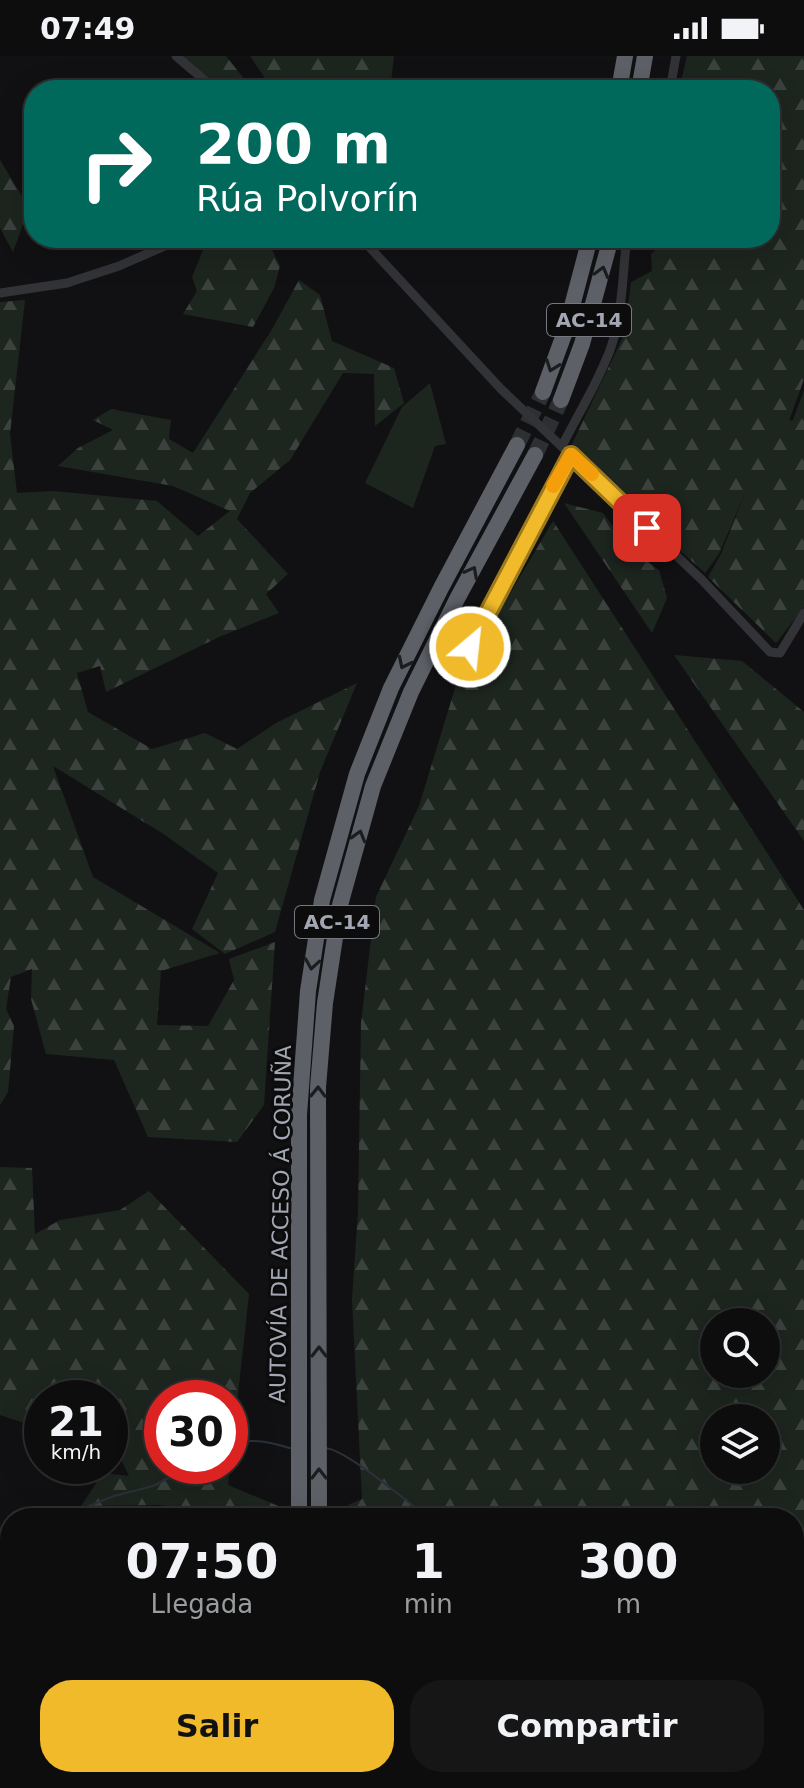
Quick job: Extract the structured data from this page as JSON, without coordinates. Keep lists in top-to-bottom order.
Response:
{
  "streets": {
    "highway": ["AC-14", "AUTOVÍA DE ACCESO Á CORUÑA"]
  },
  "page": {
    "status": "07:49",
    "turn": ["200 m", "Rúa Polvorín"],
    "speed": "21 km/h",
    "limit": "30",
    "eta": [
      "07:50",
      "Llegada",
      "1",
      "min",
      "300",
      "m"
    ],
    "buttons": ["Salir", "Compartir"]
  }
}
